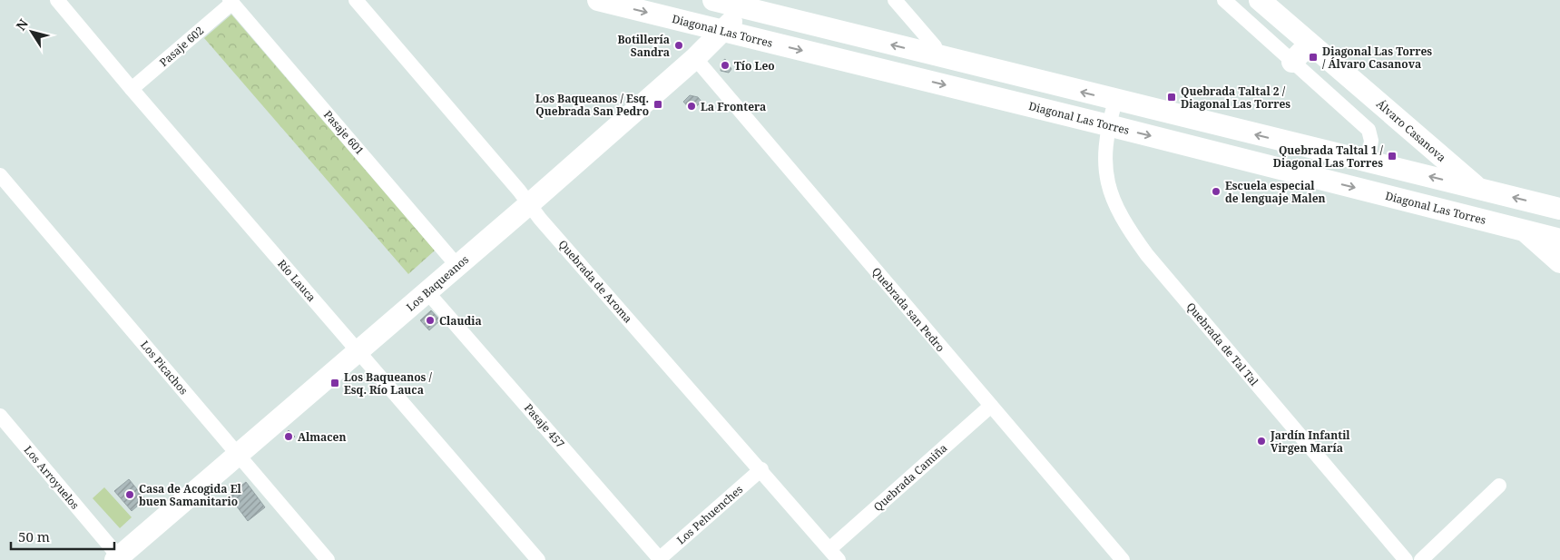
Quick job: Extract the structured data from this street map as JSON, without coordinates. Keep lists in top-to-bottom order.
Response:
{
  "streets": {
    "main road": ["Diagonal Las Torres", "Álvaro Casanova", "Los Baqueanos"],
    "street": [
      "Pasaje 602",
      "Pasaje 601",
      "Río Lauca",
      "Quebrada de Aroma",
      "Quebrada san Pedro",
      "Quebrada de Tal Tal",
      "Los Picachos",
      "Pasaje 457",
      "Los Arroyuelos",
      "Quebrada Camiña",
      "Los Pehuenches"
    ]
  },
  "crossings": [
    ["Diagonal Las Torres", "Álvaro Casanova"],
    ["Diagonal Las Torres", "Los Baqueanos"],
    ["Diagonal Las Torres", "Quebrada de Tal Tal"],
    ["Pasaje 602", "Pasaje 601"],
    ["Pasaje 602", "Río Lauca"],
    ["Pasaje 601", "Los Baqueanos"],
    ["Río Lauca", "Los Baqueanos"],
    ["Quebrada de Aroma", "Los Baqueanos"],
    ["Quebrada de Aroma", "Quebrada Camiña"],
    ["Quebrada de Aroma", "Los Pehuenches"],
    ["Los Baqueanos", "Quebrada san Pedro"],
    ["Los Baqueanos", "Los Picachos"],
    ["Los Baqueanos", "Pasaje 457"],
    ["Los Baqueanos", "Los Arroyuelos"],
    ["Quebrada san Pedro", "Quebrada Camiña"],
    ["Pasaje 457", "Los Pehuenches"]
  ],
  "places": {
    "other": [
      "Botillería Sandra",
      "Tío Leo",
      "La Frontera",
      "Escuela especial de lenguaje Malen",
      "Claudia",
      "Almacen",
      "Jardín Infantil Virgen María",
      "Casa de Acogida El buen Samanitario"
    ],
    "transit": [
      "Diagonal Las Torres / Álvaro Casanova",
      "Quebrada Taltal 2 / Diagonal Las Torres",
      "Los Baqueanos / Esq. Quebrada San Pedro",
      "Quebrada Taltal 1 / Diagonal Las Torres",
      "Los Baqueanos / Esq. Río Lauca"
    ]
  },
  "scale_bar": "50 m",
  "north": "top left"
}
